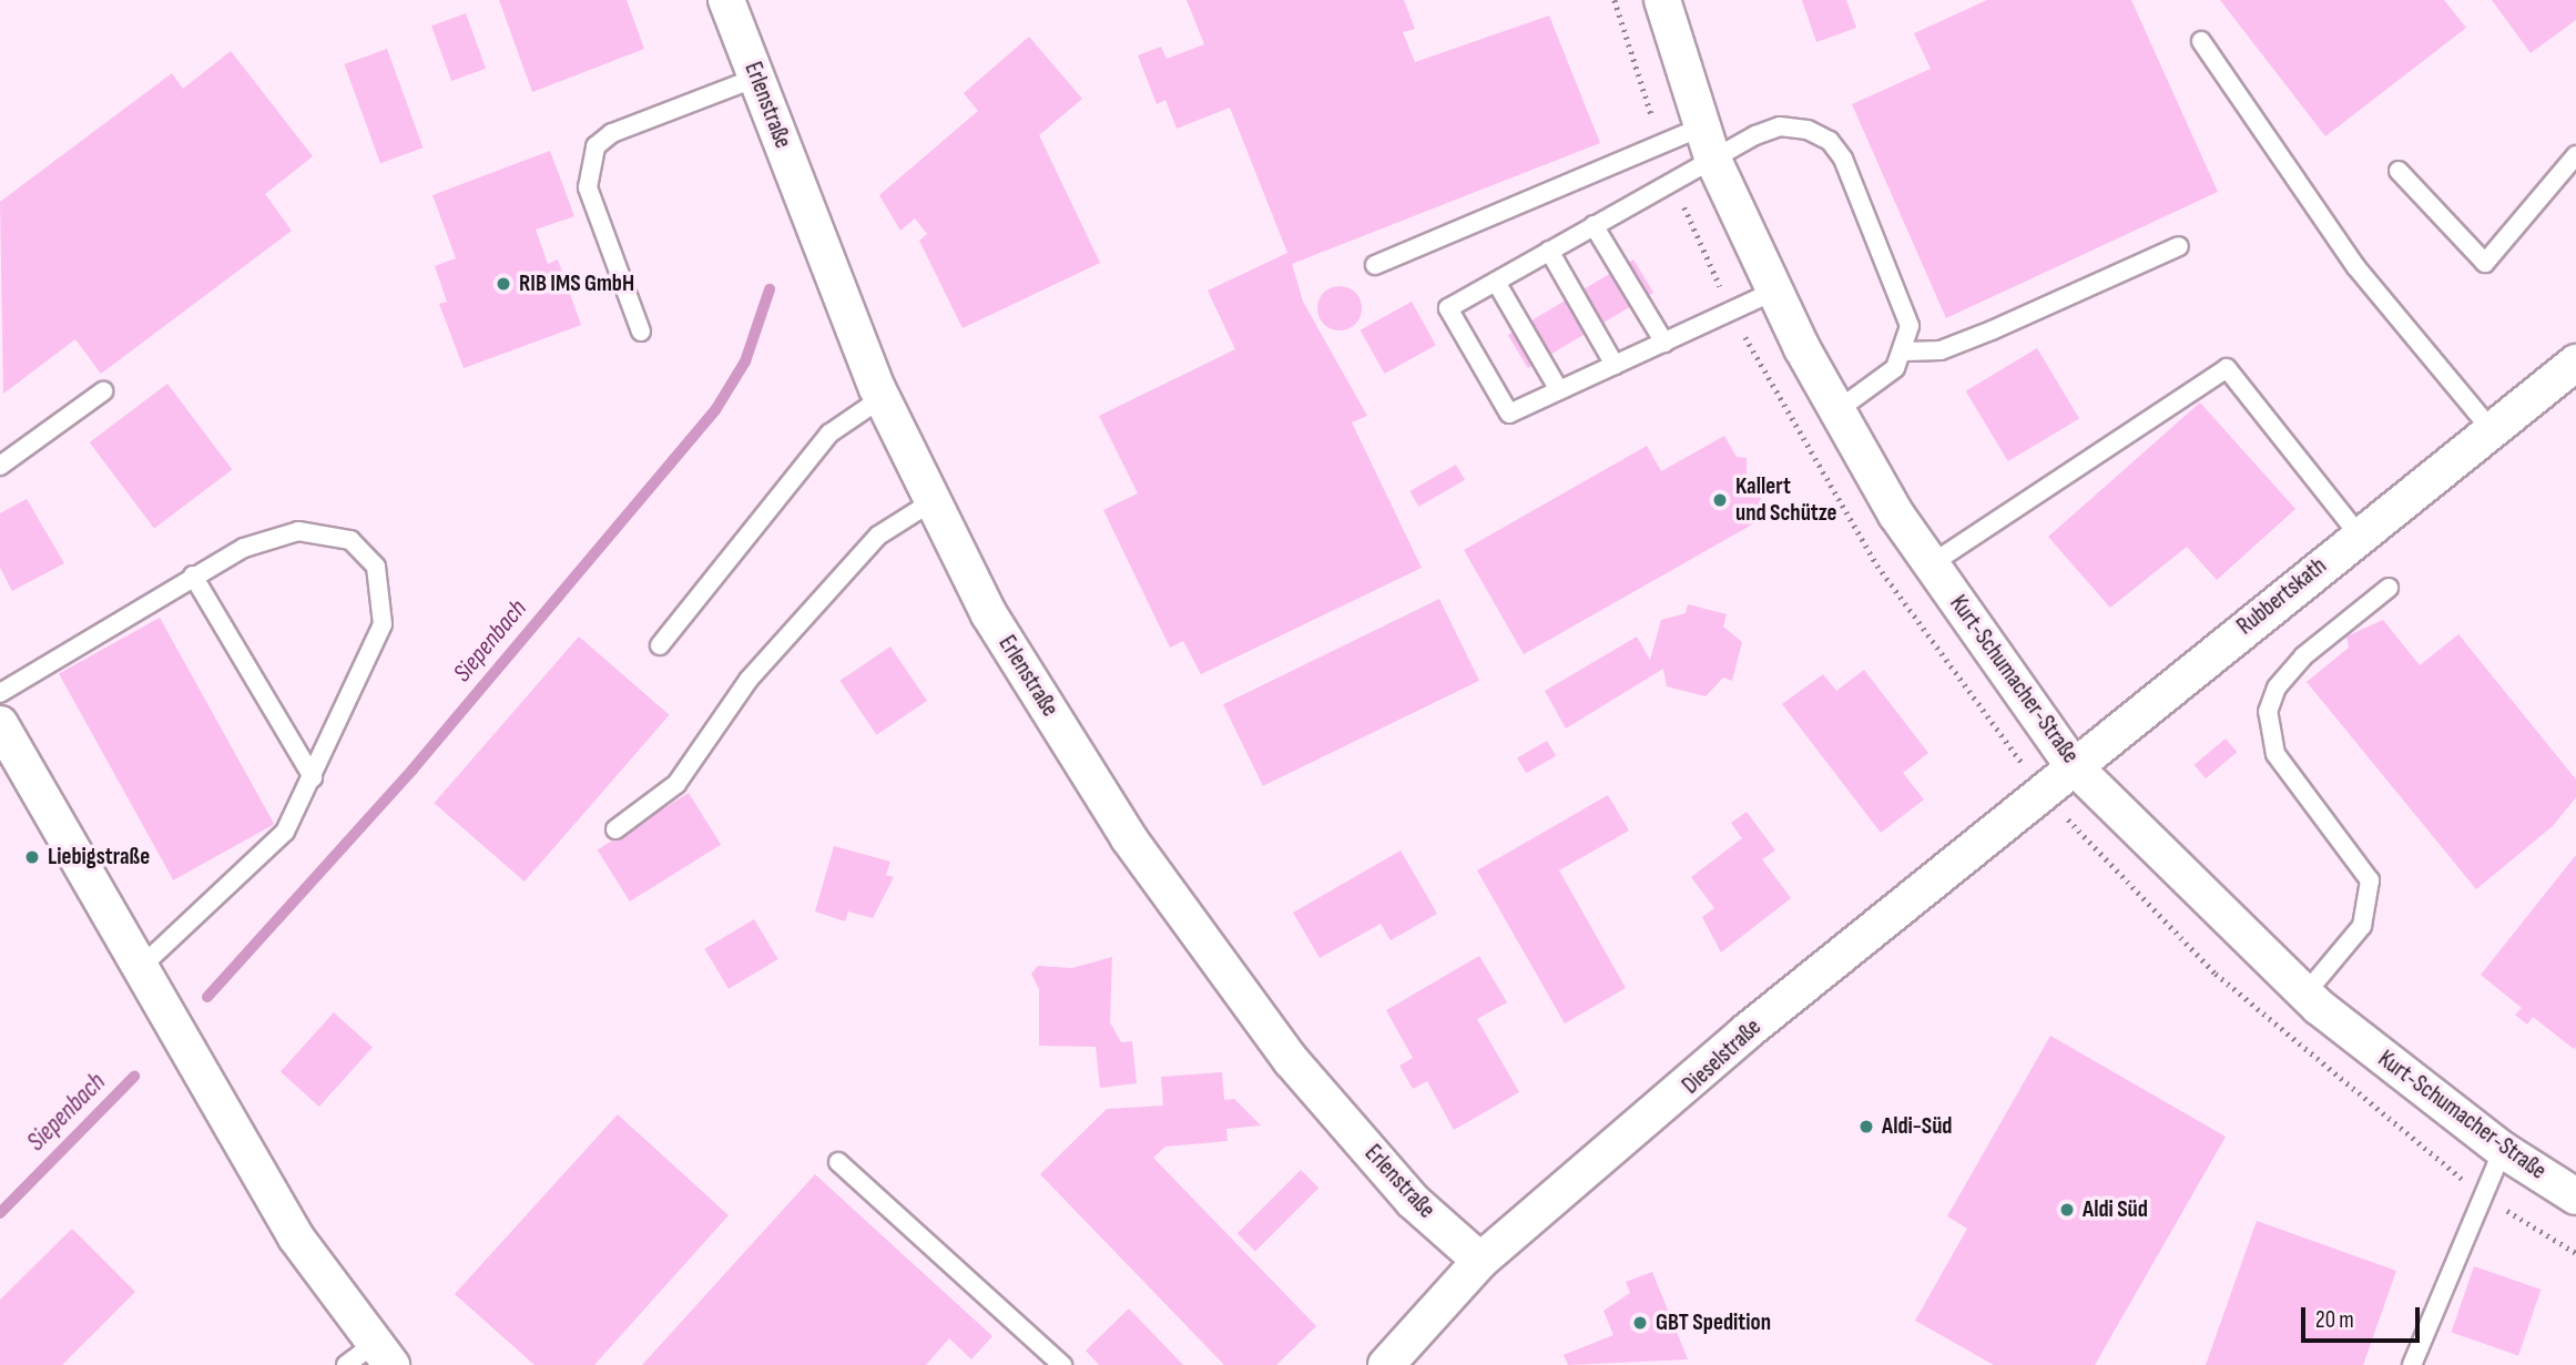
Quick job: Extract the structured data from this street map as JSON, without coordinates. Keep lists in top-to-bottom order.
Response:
{
  "streets": {
    "street": [
      "Erlenstraße",
      "Rubbertskath",
      "Kurt-Schumacher-Straße",
      "Dieselstraße"
    ]
  },
  "crossings": [
    ["Erlenstraße", "Dieselstraße"],
    ["Rubbertskath", "Kurt-Schumacher-Straße"],
    ["Rubbertskath", "Dieselstraße"],
    ["Kurt-Schumacher-Straße", "Dieselstraße"]
  ],
  "water": ["Siepenbach"],
  "places": [
    "RIB IMS GmbH",
    "Kallert und Schütze",
    "Liebigstraße",
    "Aldi-Süd",
    "Aldi Süd",
    "GBT Spedition"
  ],
  "scale_bar": "20 m"
}
